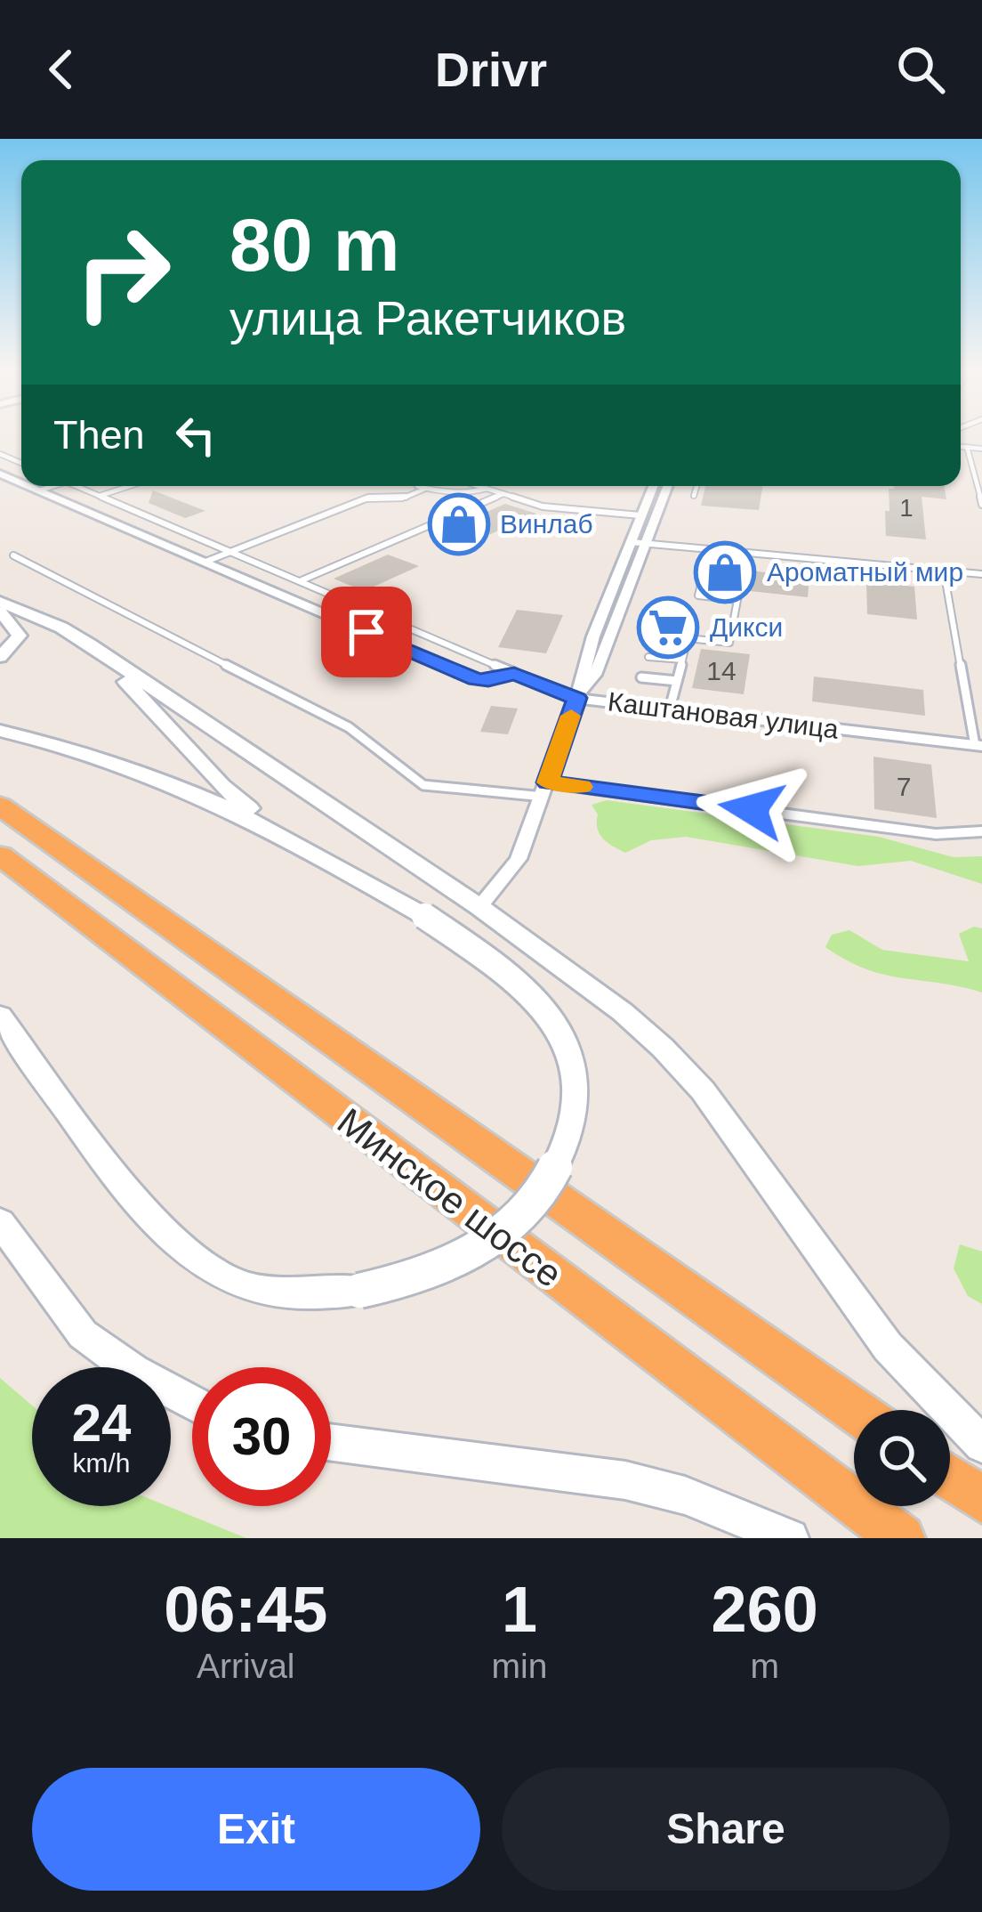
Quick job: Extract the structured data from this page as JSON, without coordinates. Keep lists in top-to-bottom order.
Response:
{
  "streets": {
    "highway": ["Минское шоссе"],
    "street": ["Каштановая улица"]
  },
  "places": {
    "shop": ["Винлаб", "Ароматный мир"],
    "supermarket": ["Дикси"]
  },
  "house_numbers": ["1", "14", "7"],
  "page": {
    "header": "Drivr",
    "turn": ["80 m", "улица Ракетчиков"],
    "then": "Then",
    "speed": "24 km/h",
    "limit": "30",
    "eta": [
      "06:45",
      "Arrival",
      "1",
      "min",
      "260",
      "m"
    ],
    "buttons": ["Exit", "Share"]
  }
}
